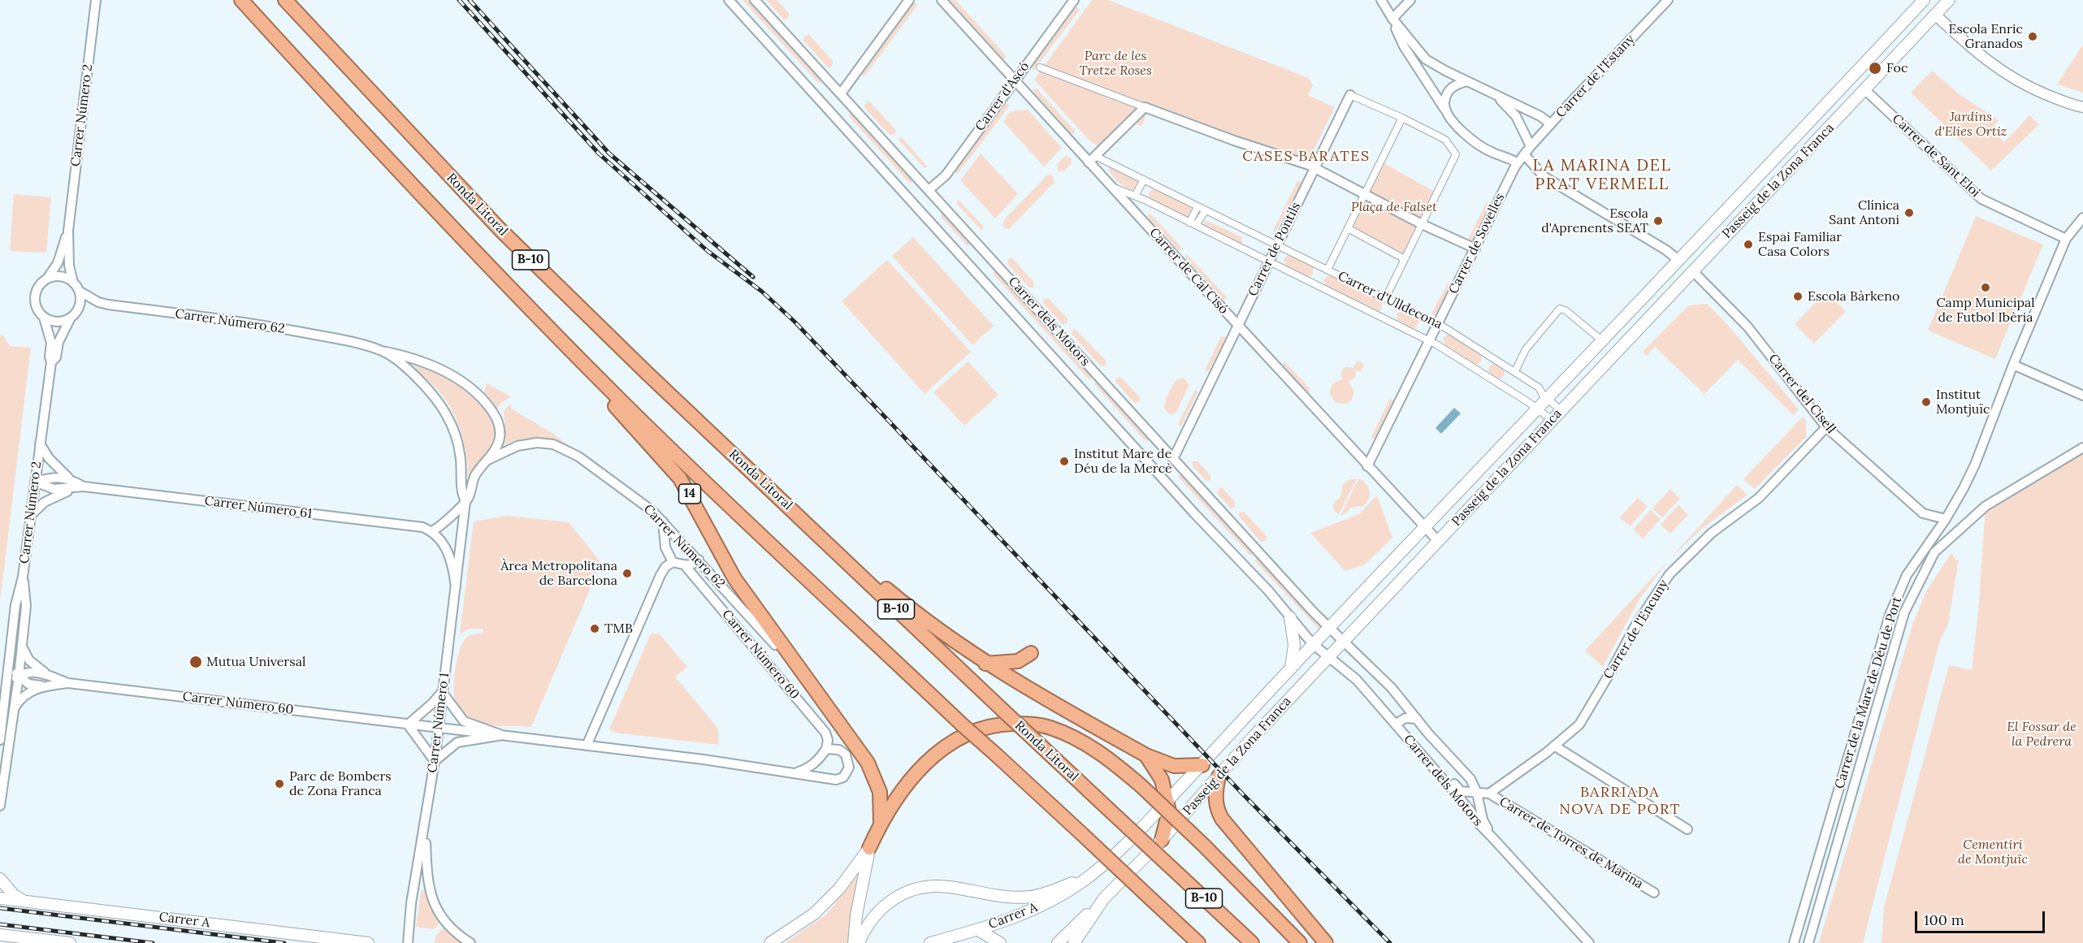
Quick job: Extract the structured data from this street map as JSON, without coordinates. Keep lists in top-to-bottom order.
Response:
{
  "streets": {
    "highway": ["Ronda Litoral", "B-10", "14"],
    "main road": ["Passeig de la Zona Franca", "Carrer A"],
    "street": [
      "Carrer de l'Estany",
      "Carrer d'Ascó",
      "Carrer Número 2",
      "Carrer de Sant Eloi",
      "Carrer de Sovelles",
      "Carrer de Pontils",
      "Carrer de Cal Cisó",
      "Carrer d'Ulldecona",
      "Carrer Número 62",
      "Carrer dels Motors",
      "Carrer del Cisell",
      "Carrer Número 61",
      "Carrer de l'Encuny",
      "Carrer Número 60",
      "Carrer de la Mare de Déu de Port",
      "Carrer Número 1",
      "Carrer de Torres de Marina"
    ]
  },
  "crossings": [
    ["Carrer de l'Estany", "Carrer de Sovelles"],
    ["Carrer d'Ascó", "Carrer de Cal Cisó"],
    ["Carrer d'Ascó", "Carrer dels Motors"],
    ["Carrer Número 2", "Carrer Número 62"],
    ["Carrer Número 2", "Carrer Número 61"],
    ["Carrer Número 2", "Carrer Número 60"],
    ["Carrer de Sant Eloi", "Passeig de la Zona Franca"],
    ["Carrer de Sant Eloi", "Carrer de la Mare de Déu de Port"],
    ["Passeig de la Zona Franca", "Carrer de Cal Cisó"],
    ["Passeig de la Zona Franca", "Carrer d'Ulldecona"],
    ["Passeig de la Zona Franca", "Carrer dels Motors"],
    ["Passeig de la Zona Franca", "Carrer del Cisell"],
    ["Passeig de la Zona Franca", "Carrer A"],
    ["Carrer de Sovelles", "Carrer de Cal Cisó"],
    ["Carrer de Sovelles", "Carrer d'Ulldecona"],
    ["Carrer de Pontils", "Carrer de Cal Cisó"],
    ["Carrer de Pontils", "Carrer d'Ulldecona"],
    ["Carrer de Pontils", "Carrer dels Motors"],
    ["B-10", "14"],
    ["Carrer de Cal Cisó", "Carrer d'Ulldecona"],
    ["Carrer Número 62", "14"],
    ["Carrer Número 62", "Carrer Número 1"],
    ["Carrer del Cisell", "Carrer de l'Encuny"],
    ["Carrer del Cisell", "Carrer de la Mare de Déu de Port"],
    ["Carrer de l'Encuny", "Carrer de Torres de Marina"],
    ["Carrer Número 60", "Carrer Número 1"]
  ],
  "districts": ["CASES BARATES", "LA MARINA DEL PRAT VERMELL", "BARRIADA NOVA DE PORT"],
  "parks": [
    "Parc de les Tretze Roses",
    "Jardins d'Elies Ortiz",
    "Plaça de Falset",
    "El Fossar de la Pedrera",
    "Cementiri de Montjuïc"
  ],
  "places": [
    "Escola Enric Granados",
    "Foc",
    "Clínica Sant Antoni",
    "Escola d'Aprenents SEAT",
    "Espai Familiar Casa Colors",
    "Camp Municipal de Futbol Ibèria",
    "Escola Bàrkeno",
    "Institut Montjuïc",
    "Institut Mare de Déu de la Mercè",
    "Àrea Metropolitana de Barcelona",
    "TMB",
    "Mutua Universal",
    "Parc de Bombers de Zona Franca"
  ],
  "scale_bar": "100 m"
}
